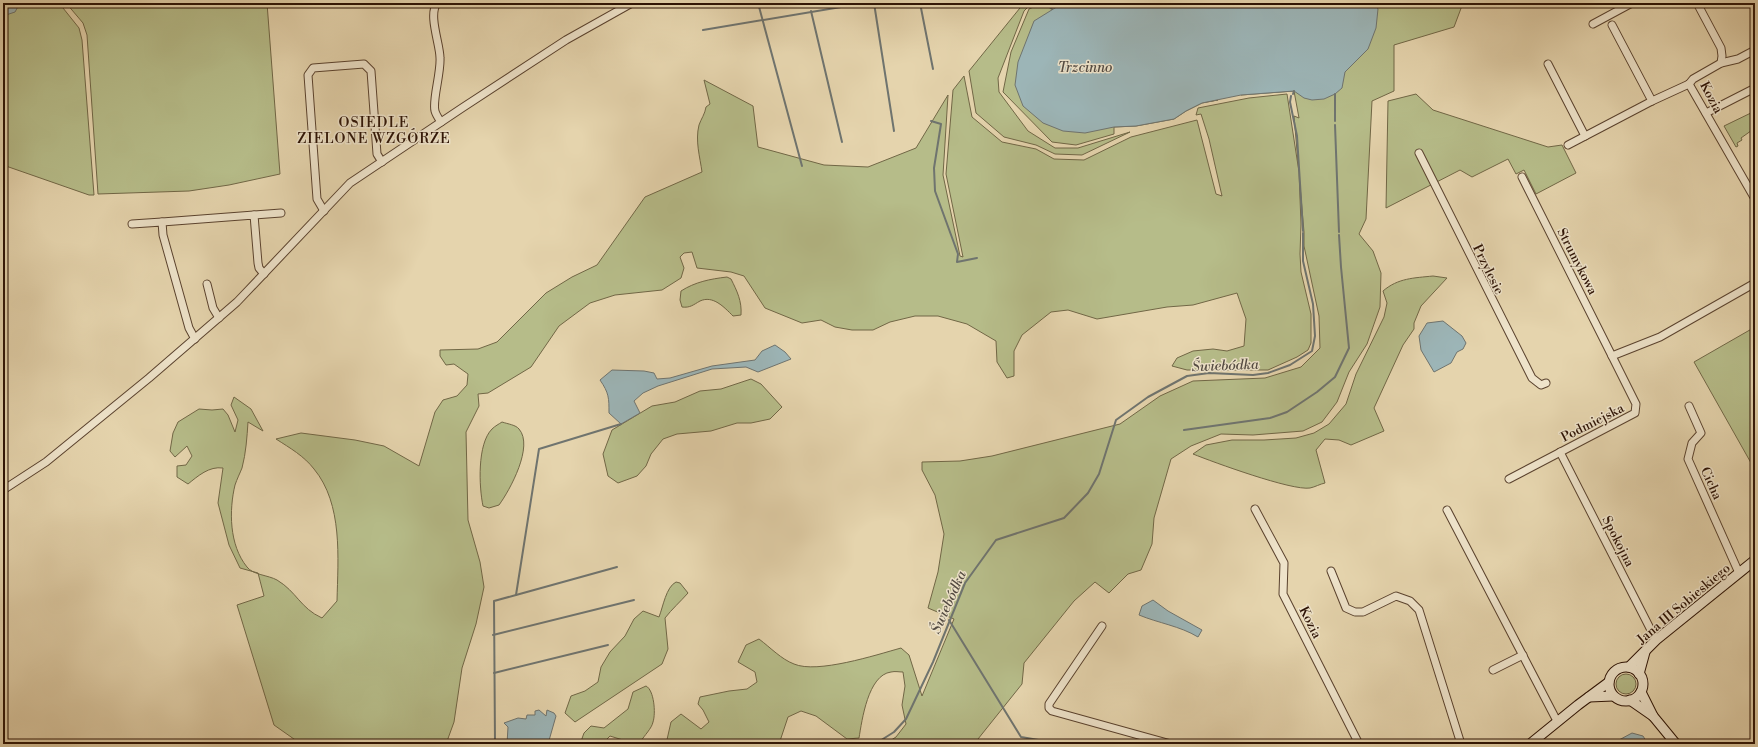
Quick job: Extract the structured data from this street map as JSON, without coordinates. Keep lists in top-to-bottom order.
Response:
{
  "streets": {
    "street": [
      "Kozia",
      "Strumykowa",
      "Przylesie",
      "Podmiejska",
      "Cicha",
      "Spokojna",
      "Jana III Sobieskiego"
    ]
  },
  "crossings": [
    ["Strumykowa", "Podmiejska"],
    ["Podmiejska", "Spokojna"],
    ["Cicha", "Jana III Sobieskiego"],
    ["Spokojna", "Jana III Sobieskiego"]
  ],
  "districts": ["OSIEDLE ZIELONE WZGÓRZE"],
  "water": ["Trzcinno", "Świebódka"]
}
